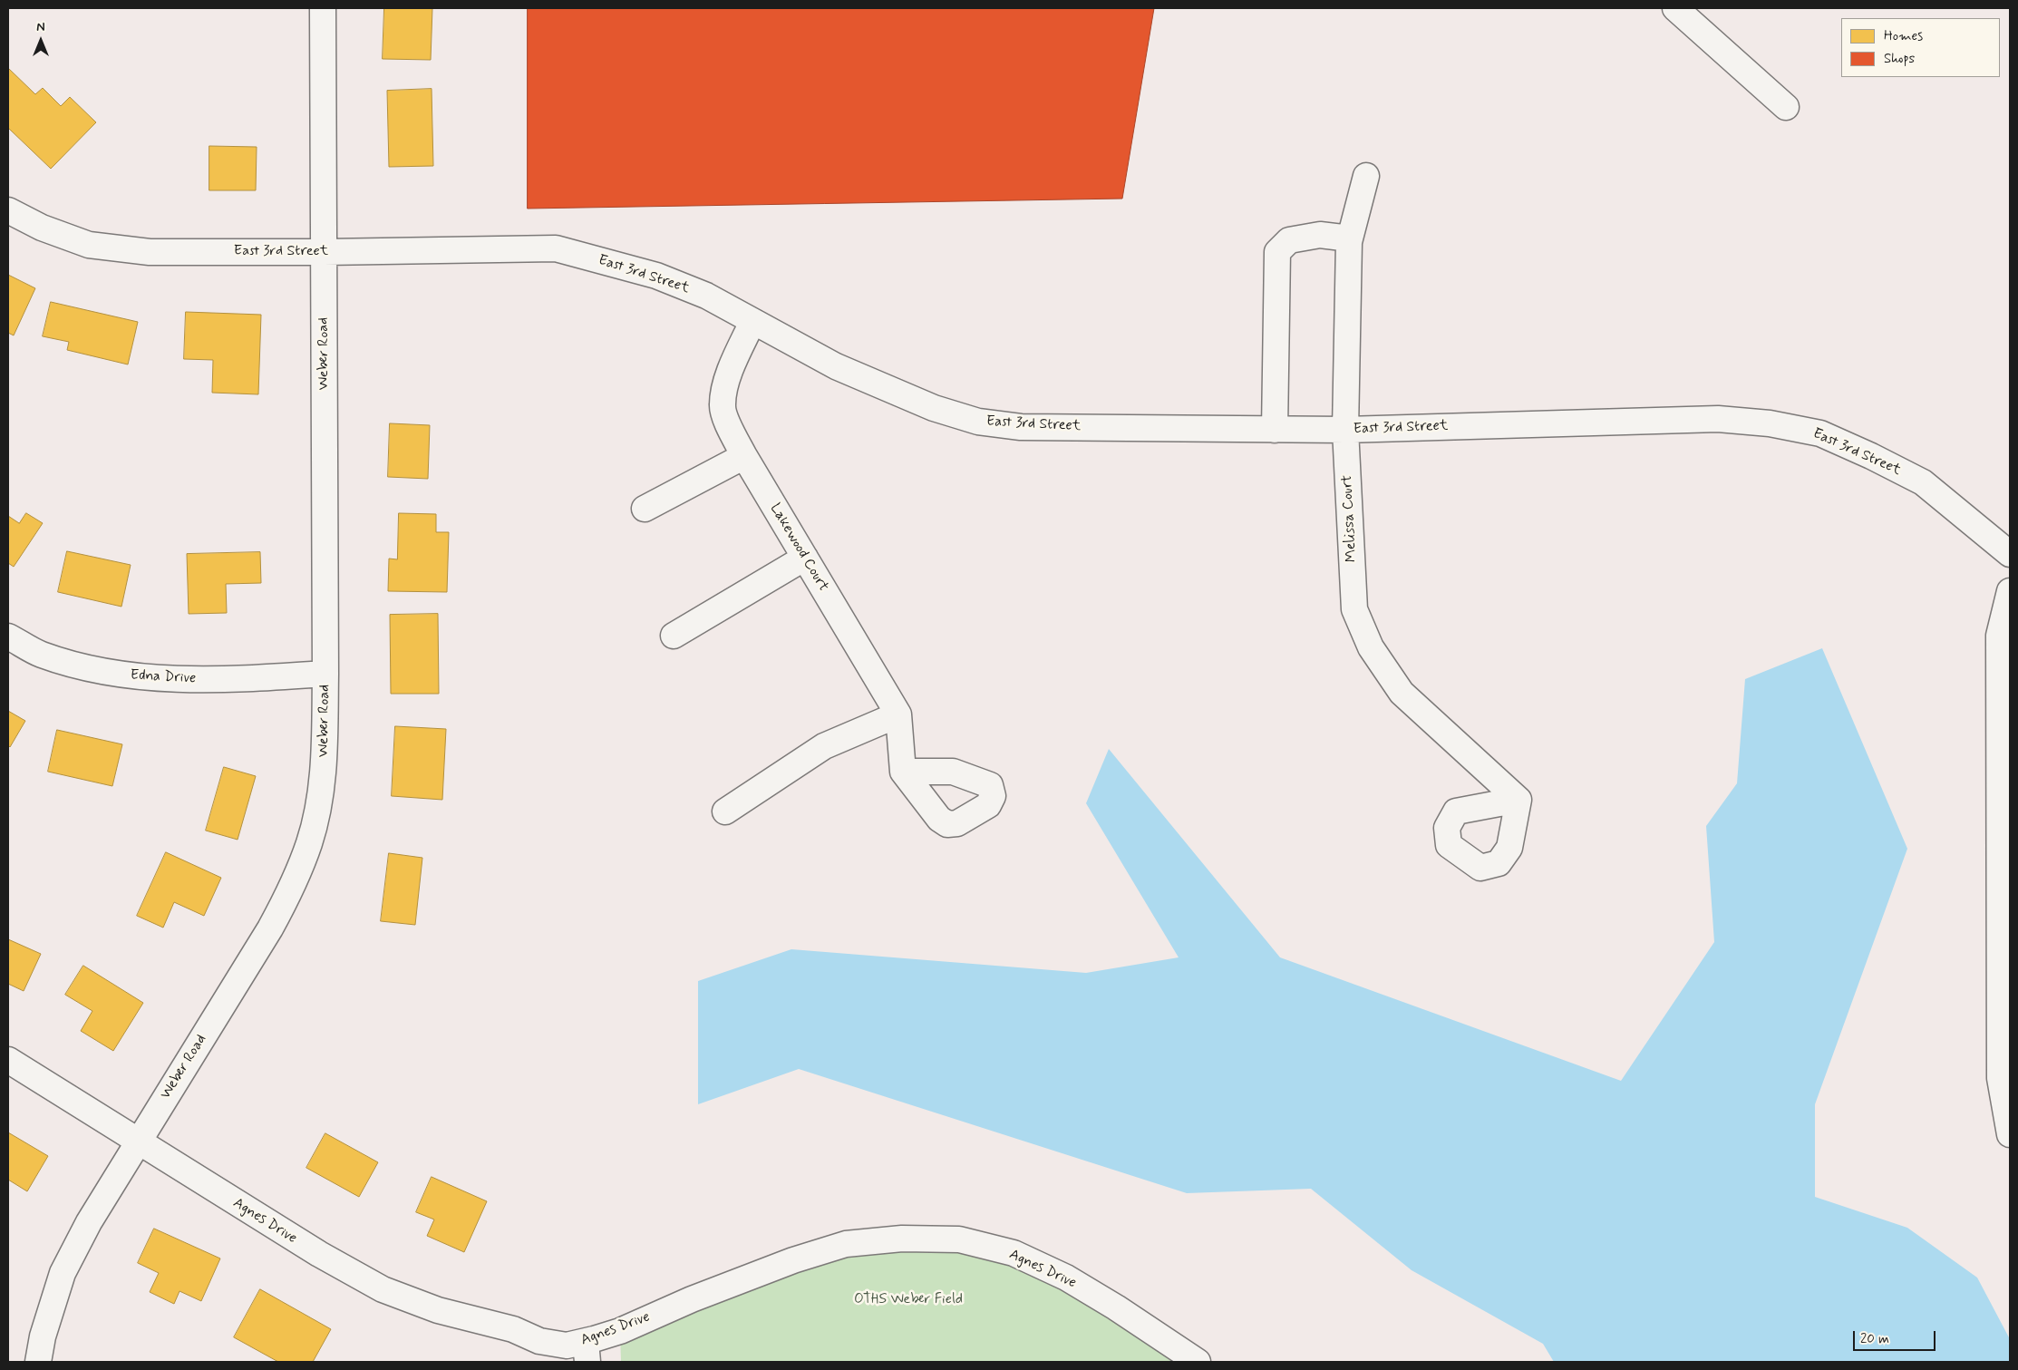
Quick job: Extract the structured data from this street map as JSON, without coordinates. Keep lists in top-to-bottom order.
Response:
{
  "streets": {
    "street": [
      "East 3rd Street",
      "Weber Road",
      "Melissa Court",
      "Lakewood Court",
      "Edna Drive",
      "Agnes Drive"
    ]
  },
  "crossings": [
    ["East 3rd Street", "Weber Road"],
    ["East 3rd Street", "Melissa Court"],
    ["East 3rd Street", "Lakewood Court"],
    ["Weber Road", "Edna Drive"],
    ["Weber Road", "Agnes Drive"]
  ],
  "parks": ["OTHS Weber Field"],
  "legend": ["Homes", "Shops"],
  "scale_bar": "20 m",
  "north": "top"
}
